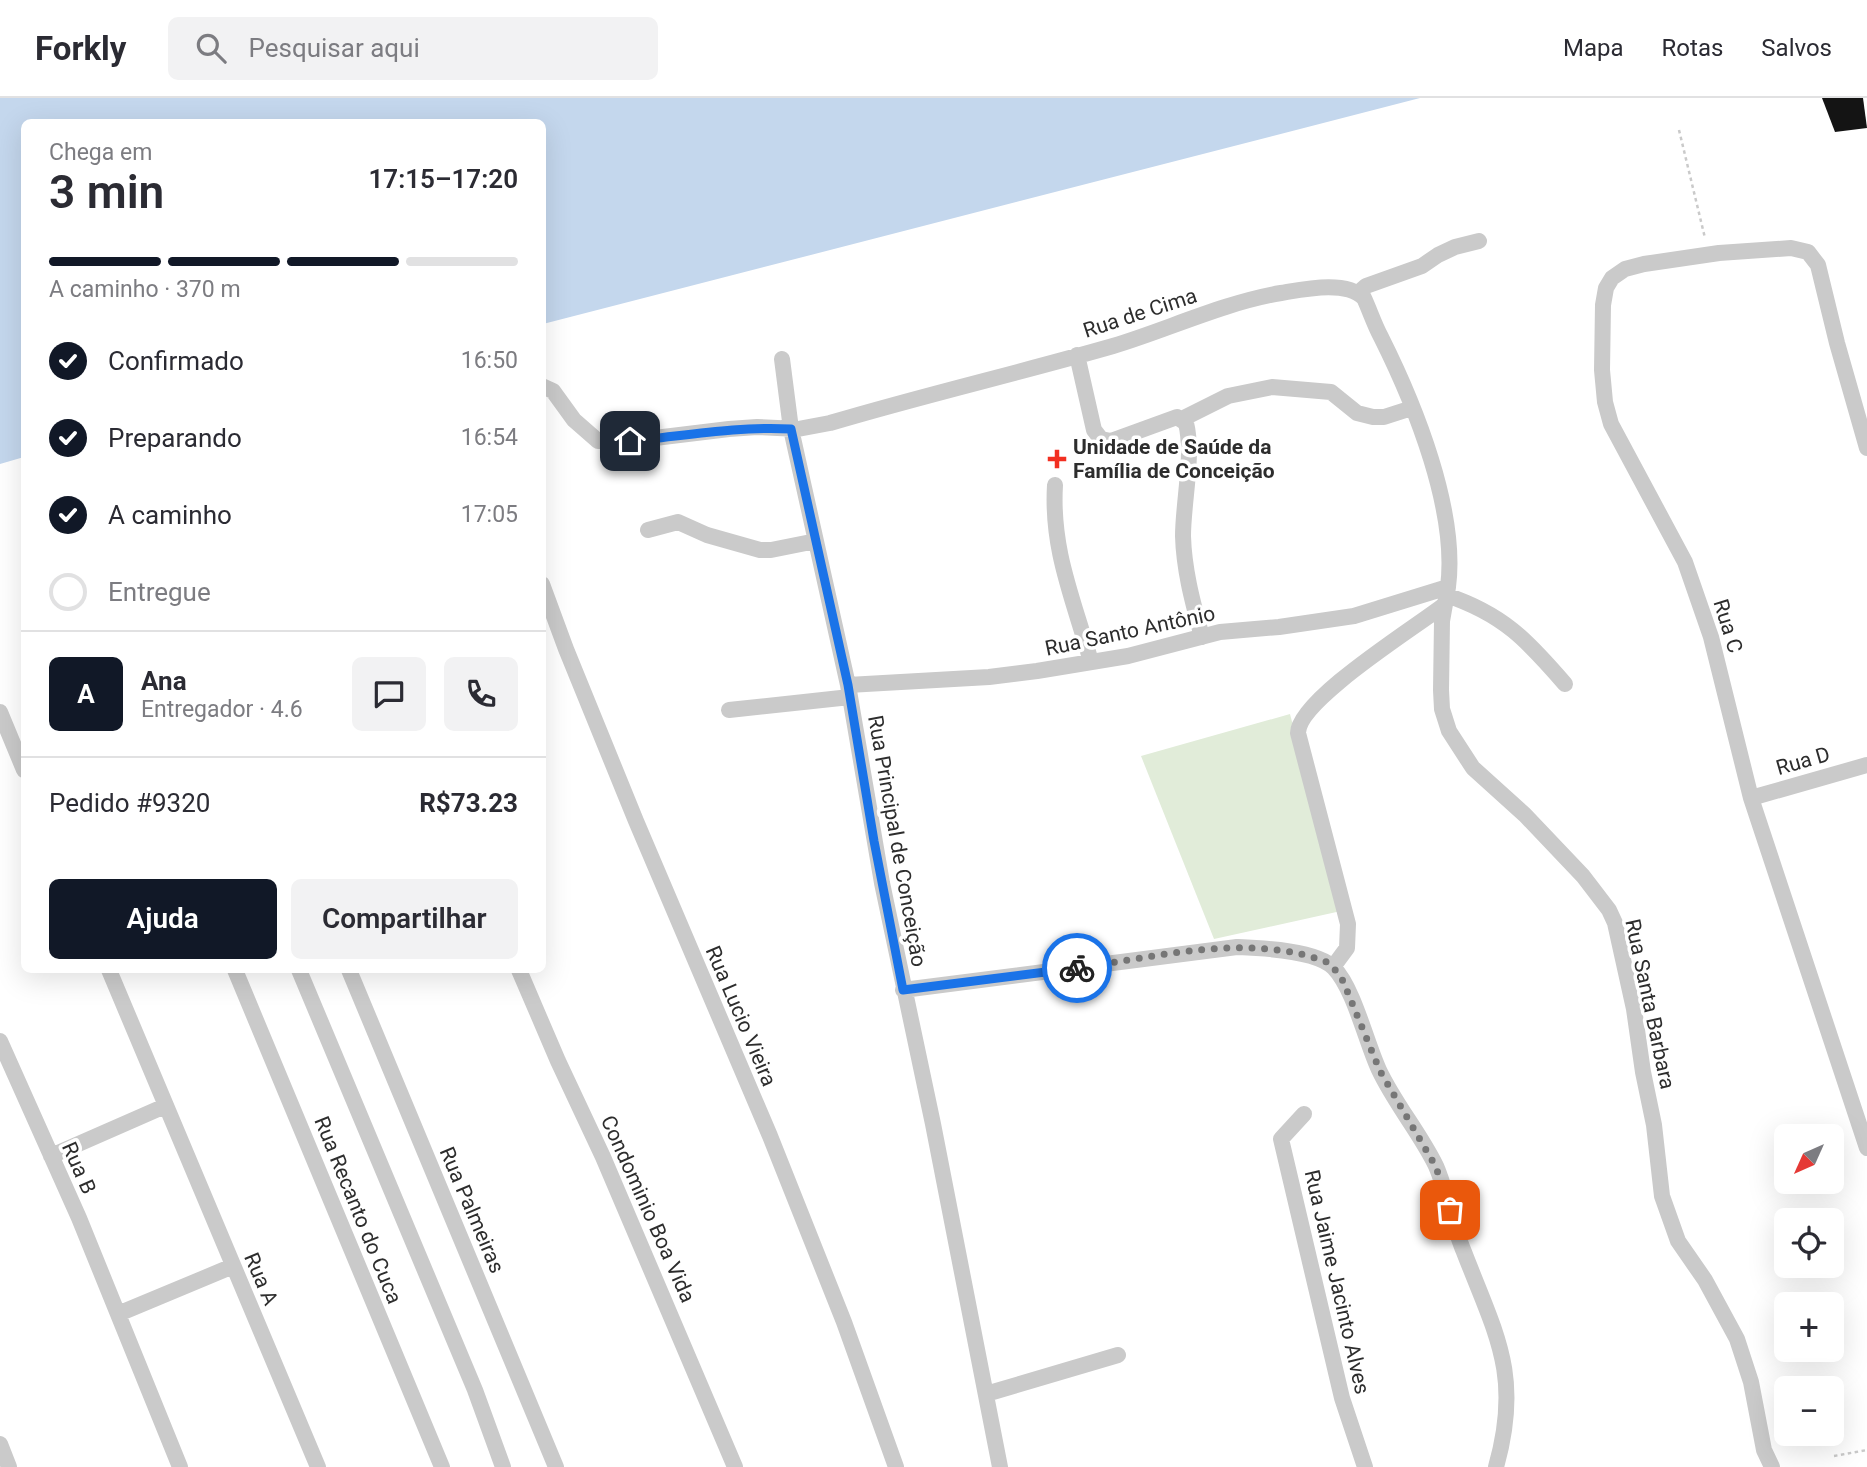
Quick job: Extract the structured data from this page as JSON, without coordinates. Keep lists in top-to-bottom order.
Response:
{
  "streets": {
    "street": [
      "Rua de Cima",
      "Rua C",
      "Rua Santo Antônio",
      "Rua D",
      "Rua Principal de Conceição",
      "Rua Santa Barbara",
      "Rua Lucio Vieira",
      "Rua B",
      "Condominio Boa Vida",
      "Rua Recanto do Cuca",
      "Rua Palmeiras",
      "Rua A",
      "Rua Jaime Jacinto Alves"
    ]
  },
  "crossings": [
    ["Rua de Cima", "Rua Principal de Conceição"],
    ["Rua C", "Rua D"],
    ["Rua Santo Antônio", "Rua Principal de Conceição"],
    ["Rua Santo Antônio", "Rua Santa Barbara"]
  ],
  "places": {
    "health": ["Unidade de Saúde da Família de Conceição"]
  },
  "north": "bottom left",
  "page": {
    "header": "Forkly",
    "search": "Pesquisar aqui",
    "nav": ["Mapa", "Rotas", "Salvos"],
    "heading": ["3 min", "Chega em", "17:15–17:20"],
    "panel": [
      "Ana",
      "Entregador · 4.6",
      "Pedido #9320",
      "R$73.23"
    ],
    "bar": "A caminho · 370 m",
    "list": [
      ["Confirmado", "16:50"],
      ["Preparando", "16:54"],
      ["A caminho", "17:05"],
      "Entregue"
    ],
    "round": "A",
    "buttons": ["Ajuda", "Compartilhar"],
    "map_buttons": ["+", "−"]
  }
}
